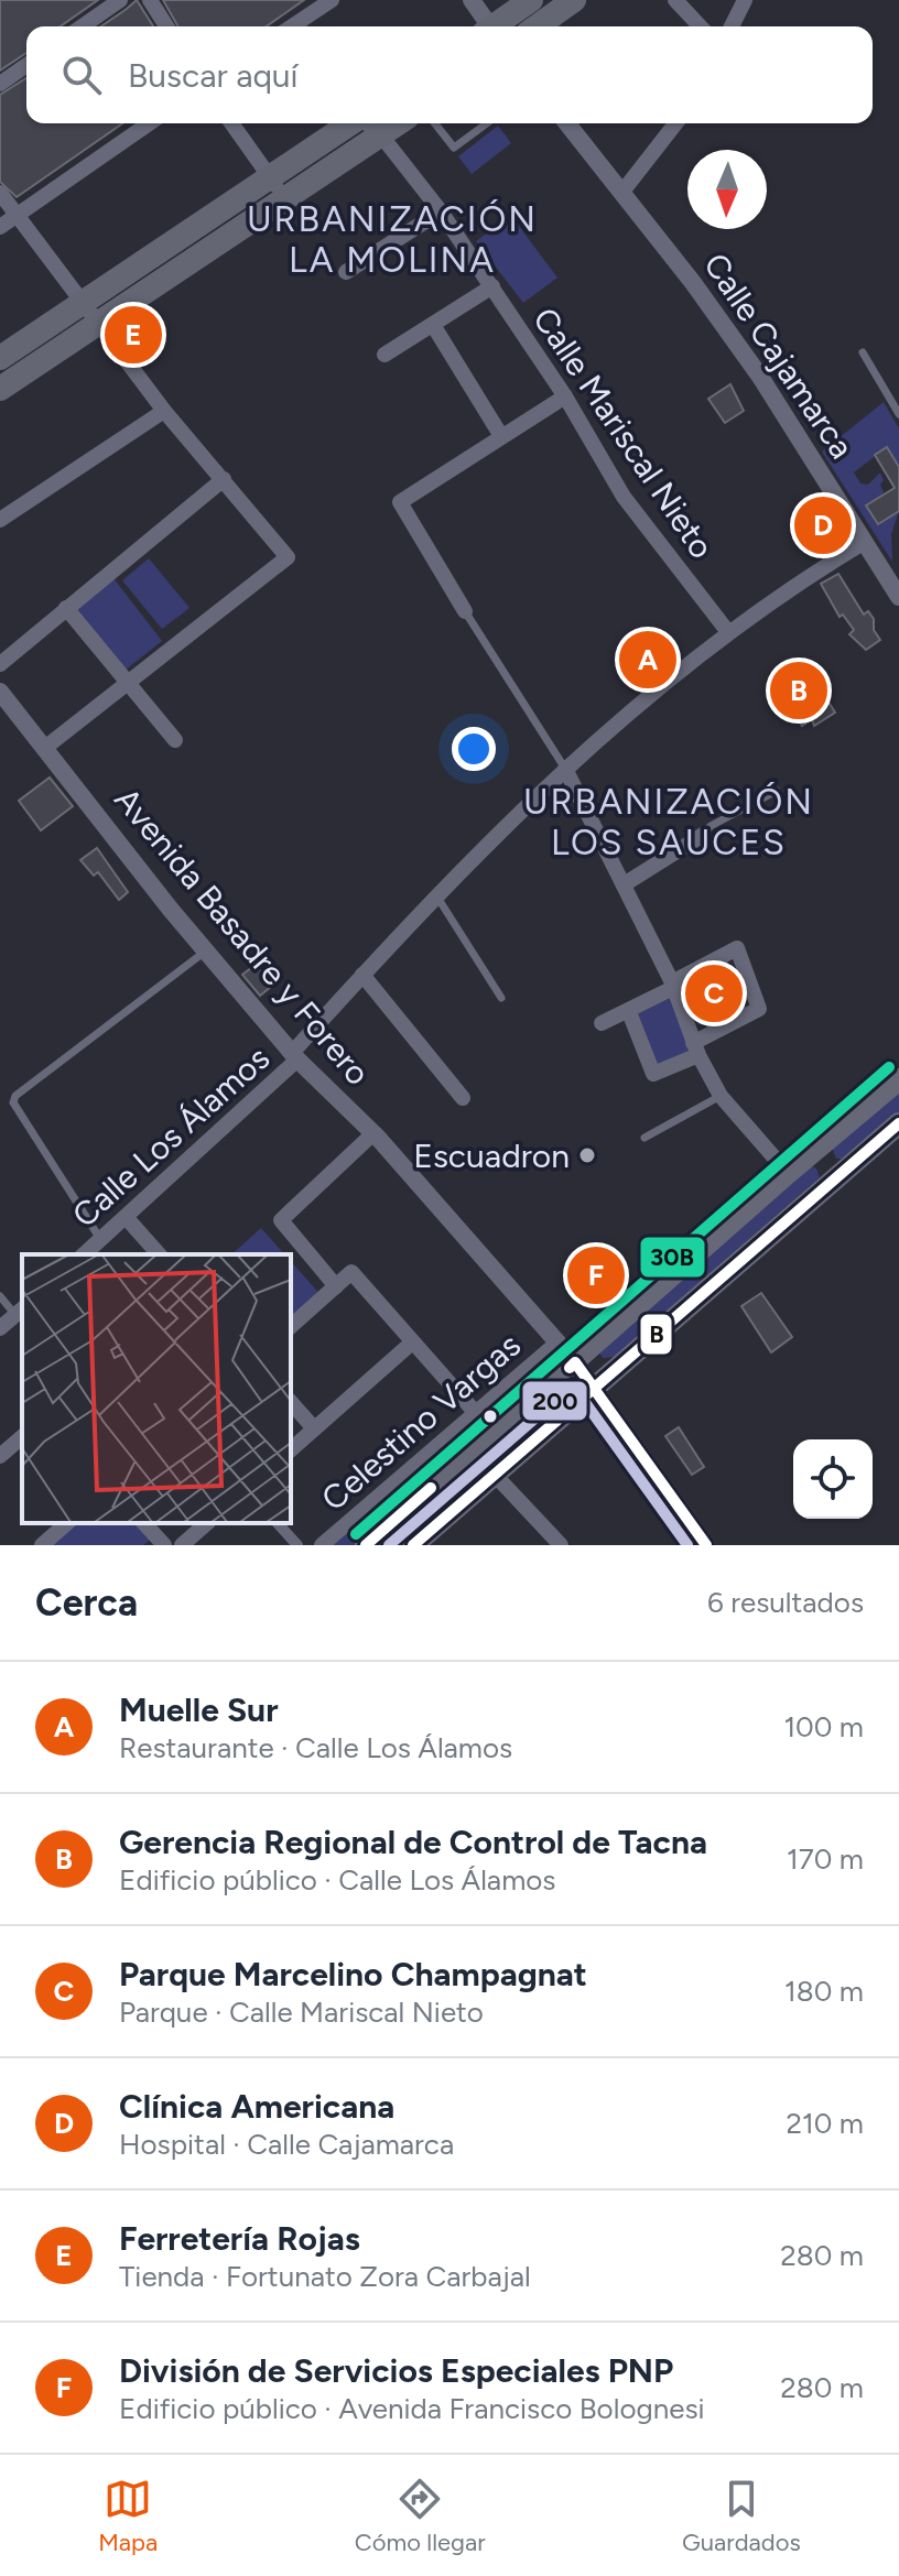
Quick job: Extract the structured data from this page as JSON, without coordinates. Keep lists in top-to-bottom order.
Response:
{
  "streets": {
    "street": [
      "Calle Cajamarca",
      "Calle Mariscal Nieto",
      "Avenida Basadre y Forero",
      "Calle Los Álamos",
      "Celestino Vargas"
    ]
  },
  "crossings": [
    ["Calle Cajamarca", "Calle Los Álamos"],
    ["Calle Mariscal Nieto", "Calle Los Álamos"],
    ["Avenida Basadre y Forero", "Calle Los Álamos"],
    ["Avenida Basadre y Forero", "Celestino Vargas"]
  ],
  "districts": ["URBANIZACIÓN LA MOLINA", "URBANIZACIÓN LOS SAUCES"],
  "places": ["Escuadron"],
  "lines": ["transit line 30B", "transit line B", "transit line 200"],
  "north": "bottom",
  "page": {
    "search": "Buscar aquí",
    "pins": [
      "E",
      "D",
      "A",
      "B",
      "C",
      "F"
    ],
    "heading": ["Cerca", "6 resultados"],
    "list": [
      {
        "mark": "A",
        "name": "Muelle Sur",
        "note": "Restaurante · Calle Los Álamos",
        "value": "100 m"
      },
      {
        "mark": "B",
        "name": "Gerencia Regional de Control de Tacna",
        "note": "Edificio público · Calle Los Álamos",
        "value": "170 m"
      },
      {
        "mark": "C",
        "name": "Parque Marcelino Champagnat",
        "note": "Parque · Calle Mariscal Nieto",
        "value": "180 m"
      },
      {
        "mark": "D",
        "name": "Clínica Americana",
        "note": "Hospital · Calle Cajamarca",
        "value": "210 m"
      },
      {
        "mark": "E",
        "name": "Ferretería Rojas",
        "note": "Tienda · Fortunato Zora Carbajal",
        "value": "280 m"
      },
      {
        "mark": "F",
        "name": "División de Servicios Especiales PNP",
        "note": "Edificio público · Avenida Francisco Bolognesi",
        "value": "280 m"
      }
    ],
    "nav": ["Mapa", "Cómo llegar", "Guardados"]
  }
}
